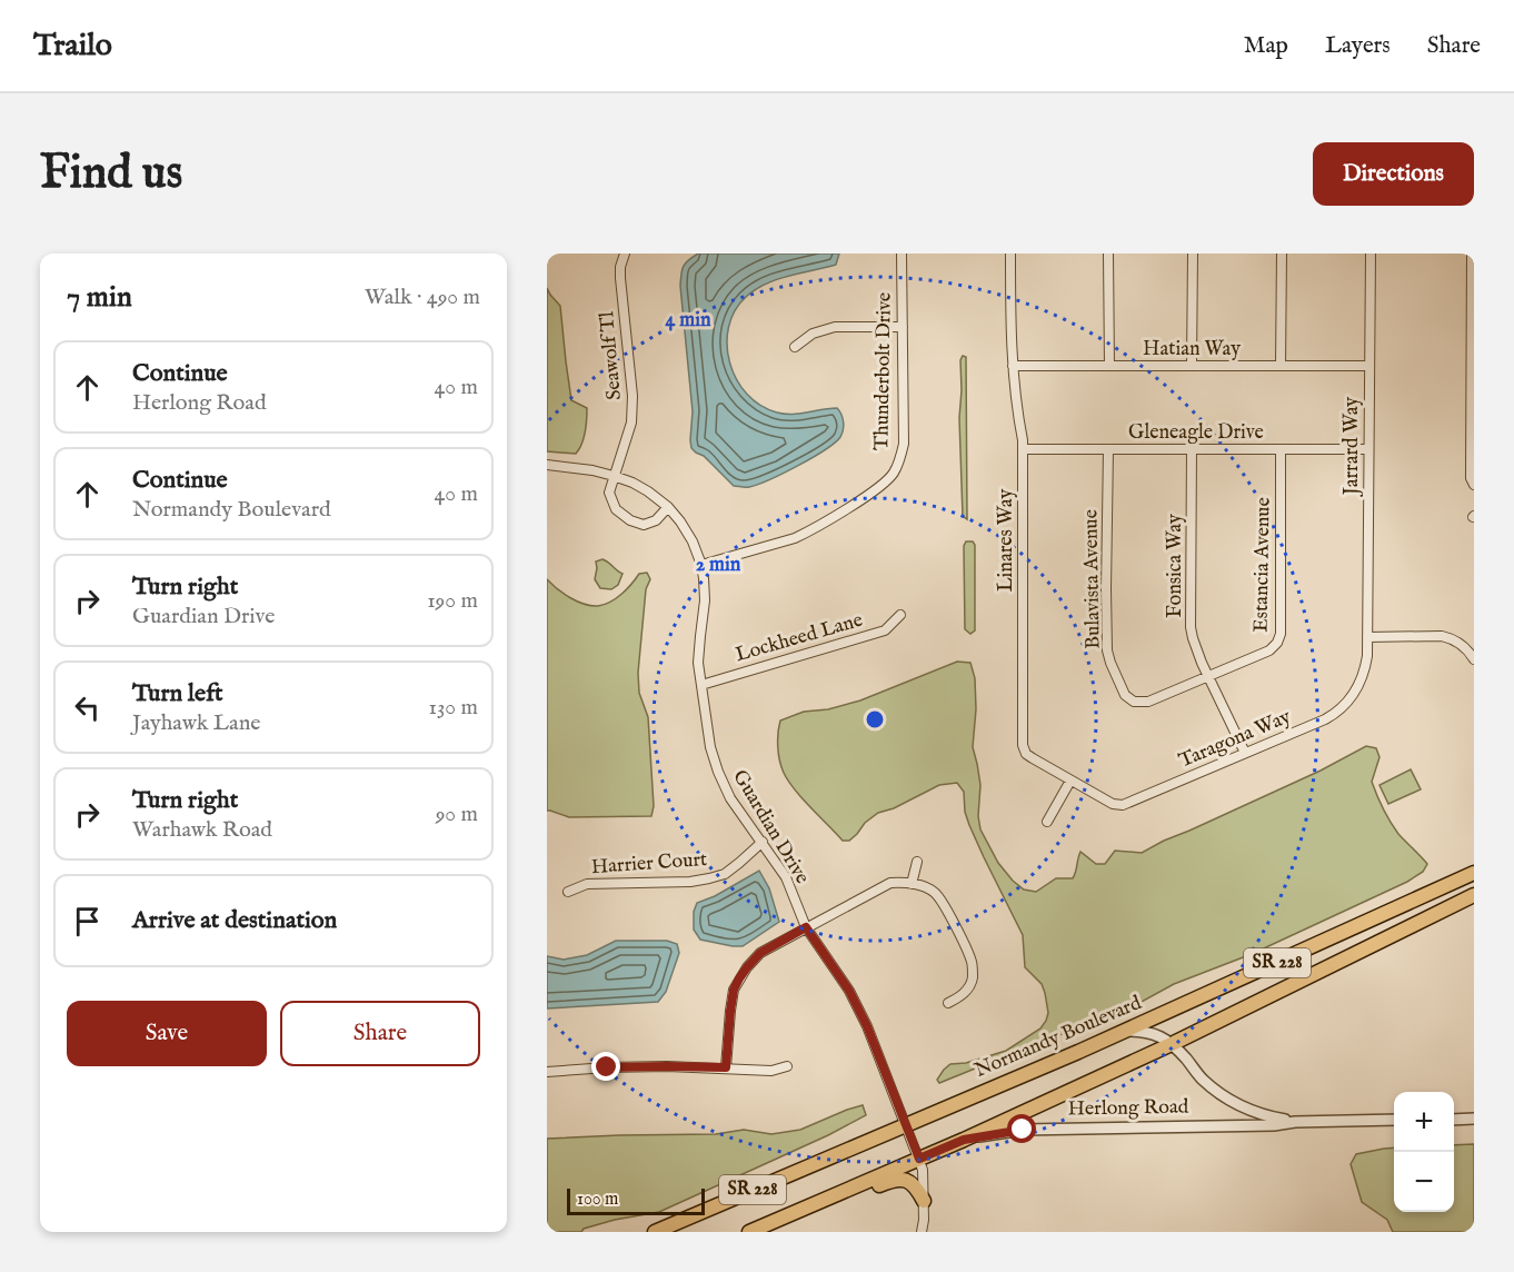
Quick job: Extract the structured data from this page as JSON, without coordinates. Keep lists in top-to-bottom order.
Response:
{
  "streets": {
    "main road": ["SR 228", "Normandy Boulevard"],
    "street": [
      "Hatian Way",
      "Seawolf Tl",
      "Thunderbolt Drive",
      "Gleneagle Drive",
      "Jarrard Way",
      "Linares Way",
      "Estancia Avenue",
      "Fonsica Way",
      "Bulavista Avenue",
      "Lockheed Lane",
      "Taragona Way",
      "Guardian Drive",
      "Harrier Court",
      "Herlong Road"
    ]
  },
  "crossings": [
    ["Hatian Way", "Jarrard Way"],
    ["Hatian Way", "Linares Way"],
    ["Seawolf Tl", "Guardian Drive"],
    ["Thunderbolt Drive", "Guardian Drive"],
    ["Gleneagle Drive", "Jarrard Way"],
    ["Gleneagle Drive", "Linares Way"],
    ["Gleneagle Drive", "Estancia Avenue"],
    ["Gleneagle Drive", "Fonsica Way"],
    ["Gleneagle Drive", "Bulavista Avenue"],
    ["Jarrard Way", "Taragona Way"],
    ["Linares Way", "Taragona Way"],
    ["Estancia Avenue", "Fonsica Way"],
    ["Estancia Avenue", "Bulavista Avenue"],
    ["Fonsica Way", "Bulavista Avenue"],
    ["Fonsica Way", "Taragona Way"],
    ["Lockheed Lane", "Guardian Drive"],
    ["Guardian Drive", "Harrier Court"],
    ["Guardian Drive", "SR 228"],
    ["Guardian Drive", "Normandy Boulevard"],
    ["SR 228", "Herlong Road"],
    ["Normandy Boulevard", "Herlong Road"]
  ],
  "scale_bar": "100 m",
  "page": {
    "header": "Trailo",
    "nav": ["Map", "Layers", "Share"],
    "buttons": [
      "Directions",
      ["Save", "Share"]
    ],
    "title": "Find us",
    "heading": ["7 min", "Walk · 490 m"],
    "list": [
      ["Continue", "Herlong Road", "40 m"],
      ["Continue", "Normandy Boulevard", "40 m"],
      ["Turn right", "Guardian Drive", "190 m"],
      ["Turn left", "Jayhawk Lane", "130 m"],
      ["Turn right", "Warhawk Road", "90 m"],
      "Arrive at destination"
    ],
    "map_buttons": ["+", "−"],
    "scale": "100 m"
  },
  "rings": ["4 min", "2 min"]
}
